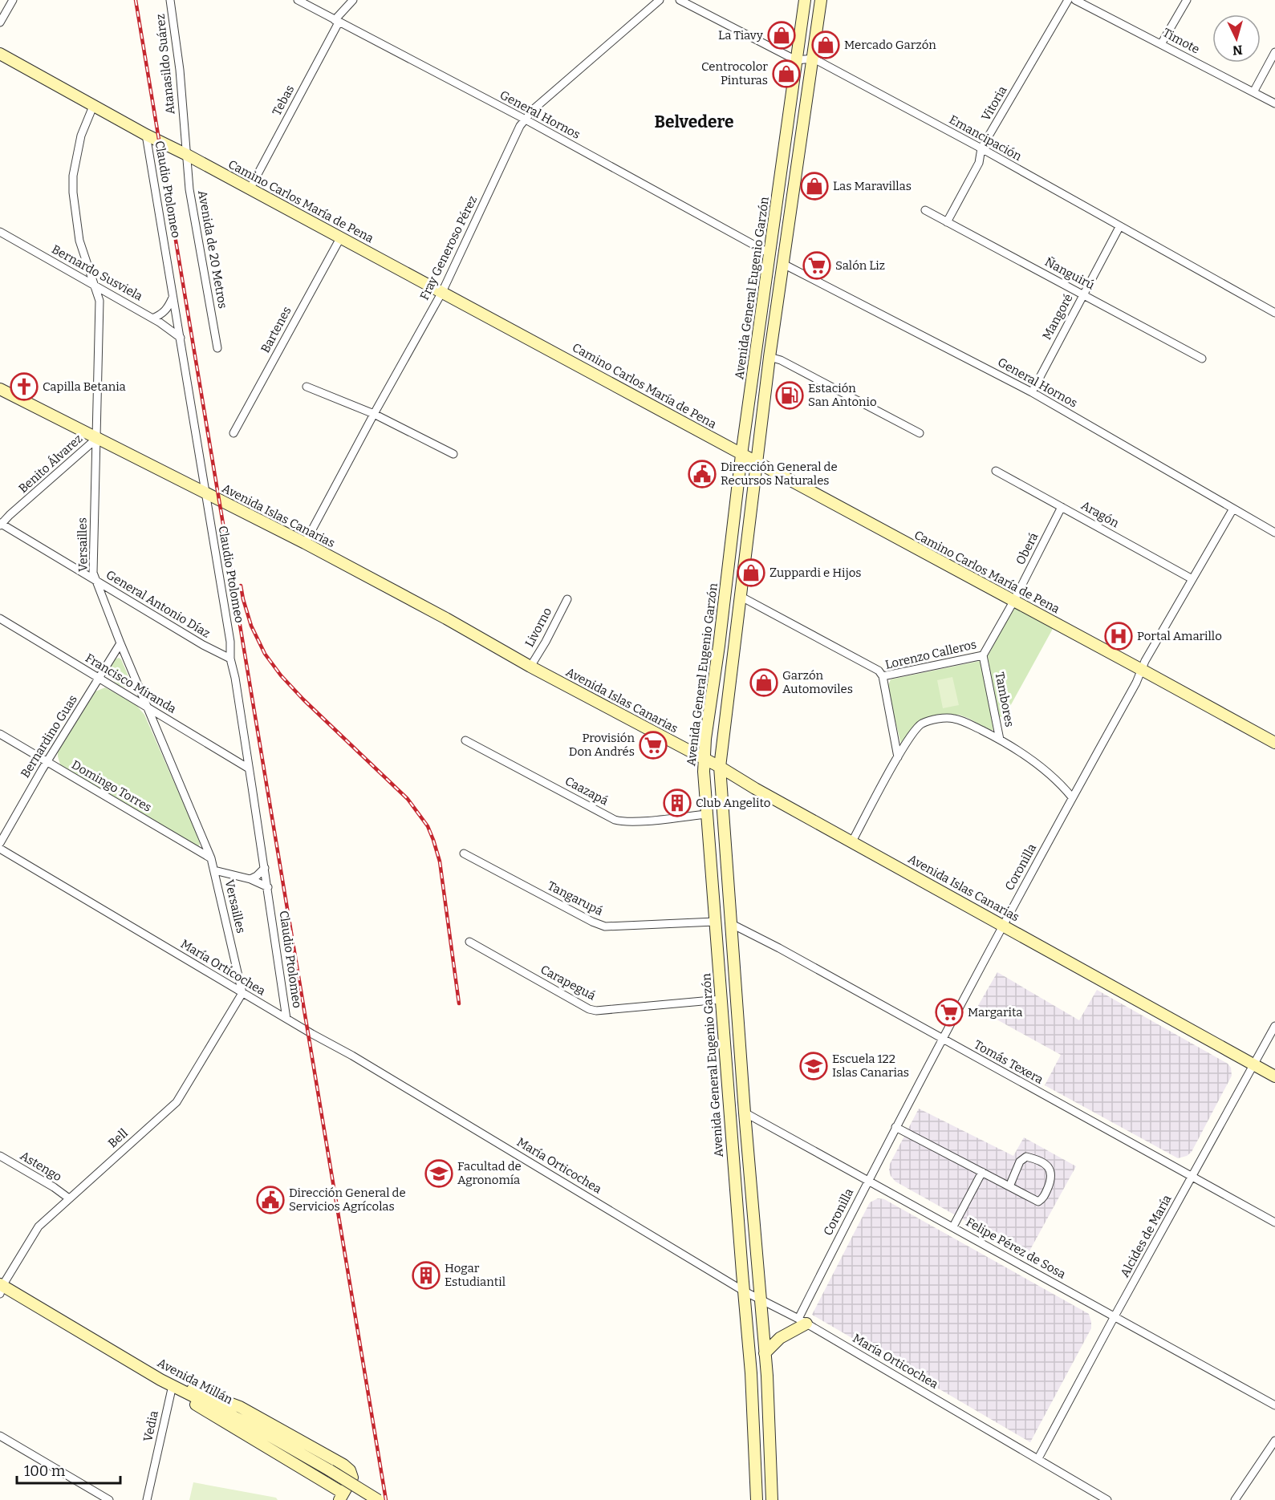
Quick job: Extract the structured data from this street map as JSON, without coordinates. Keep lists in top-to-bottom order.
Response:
{
  "streets": {
    "main road": [
      "Camino Carlos María de Pena",
      "Avenida General Eugenio Garzón",
      "Avenida Islas Canarias",
      "Avenida Millán"
    ],
    "street": [
      "Timote",
      "Atanasildo Suárez",
      "Tebas",
      "Vitoria",
      "General Hornos",
      "Emancipación",
      "Claudio Ptolomeo",
      "Fray Generoso Pérez",
      "Avenida de 20 Metros",
      "Bernardo Susviela",
      "Ñanguirú",
      "Mangoré",
      "Bartenes",
      "Benito Álvarez",
      "Aragón",
      "Versailles",
      "Oberá",
      "General Antonio Díaz",
      "Livorno",
      "Lorenzo Calleros",
      "Francisco Miranda",
      "Tambores",
      "Bernardino Guas",
      "Domingo Torres",
      "Caazapá",
      "Coronilla",
      "Tangarupá",
      "María Orticochea",
      "Carapeguá",
      "Tomás Texera",
      "Bell",
      "Astengo",
      "Alcides de María",
      "Felipe Pérez de Sosa",
      "Vedia"
    ]
  },
  "crossings": [
    ["Atanasildo Suárez", "Camino Carlos María de Pena"],
    ["Atanasildo Suárez", "Avenida de 20 Metros"],
    ["Tebas", "General Hornos"],
    ["Tebas", "Camino Carlos María de Pena"],
    ["Vitoria", "Emancipación"],
    ["Vitoria", "Ñanguirú"],
    ["General Hornos", "Fray Generoso Pérez"],
    ["General Hornos", "Avenida General Eugenio Garzón"],
    ["General Hornos", "Mangoré"],
    ["General Hornos", "Coronilla"],
    ["Emancipación", "Mangoré"],
    ["Claudio Ptolomeo", "Camino Carlos María de Pena"],
    ["Claudio Ptolomeo", "Bernardo Susviela"],
    ["Claudio Ptolomeo", "Avenida Islas Canarias"],
    ["Claudio Ptolomeo", "General Antonio Díaz"],
    ["Claudio Ptolomeo", "Francisco Miranda"],
    ["Claudio Ptolomeo", "María Orticochea"],
    ["Camino Carlos María de Pena", "Fray Generoso Pérez"],
    ["Camino Carlos María de Pena", "Avenida de 20 Metros"],
    ["Camino Carlos María de Pena", "Avenida General Eugenio Garzón"],
    ["Camino Carlos María de Pena", "Bartenes"],
    ["Camino Carlos María de Pena", "Versailles"],
    ["Camino Carlos María de Pena", "Oberá"],
    ["Camino Carlos María de Pena", "Lorenzo Calleros"],
    ["Camino Carlos María de Pena", "Coronilla"],
    ["Fray Generoso Pérez", "Avenida Islas Canarias"],
    ["Bernardo Susviela", "Versailles"],
    ["Ñanguirú", "Mangoré"],
    ["Avenida General Eugenio Garzón", "Avenida Islas Canarias"],
    ["Avenida General Eugenio Garzón", "Caazapá"],
    ["Avenida General Eugenio Garzón", "Tangarupá"],
    ["Avenida General Eugenio Garzón", "María Orticochea"],
    ["Avenida General Eugenio Garzón", "Carapeguá"],
    ["Benito Álvarez", "Avenida Islas Canarias"],
    ["Benito Álvarez", "Versailles"],
    ["Benito Álvarez", "General Antonio Díaz"],
    ["Aragón", "Oberá"],
    ["Aragón", "Coronilla"],
    ["Avenida Islas Canarias", "Versailles"],
    ["Avenida Islas Canarias", "Livorno"],
    ["Avenida Islas Canarias", "Coronilla"],
    ["Avenida Islas Canarias", "Alcides de María"],
    ["Versailles", "General Antonio Díaz"],
    ["Versailles", "Francisco Miranda"],
    ["Versailles", "Bernardino Guas"],
    ["Versailles", "Domingo Torres"],
    ["Versailles", "María Orticochea"],
    ["Versailles", "Bell"],
    ["Oberá", "Lorenzo Calleros"],
    ["Lorenzo Calleros", "Tambores"],
    ["Francisco Miranda", "Bernardino Guas"],
    ["Bernardino Guas", "Domingo Torres"],
    ["Coronilla", "María Orticochea"],
    ["Coronilla", "Tomás Texera"],
    ["Coronilla", "Felipe Pérez de Sosa"],
    ["María Orticochea", "Bell"],
    ["María Orticochea", "Alcides de María"],
    ["Tomás Texera", "Alcides de María"],
    ["Bell", "Astengo"],
    ["Bell", "Avenida Millán"],
    ["Alcides de María", "Felipe Pérez de Sosa"],
    ["Avenida Millán", "Vedia"]
  ],
  "districts": ["Belvedere"],
  "places": {
    "shop": [
      "La Tiavy",
      "Mercado Garzón",
      "Centrocolor Pinturas",
      "Las Maravillas",
      "Zuppardi e Hijos",
      "Garzón Automoviles"
    ],
    "supermarket": ["Salón Liz", "Provisión Don Andrés", "Margarita"],
    "church": ["Capilla Betania"],
    "fuel station": ["Estación San Antonio"],
    "public building": ["Dirección General de Recursos Naturales", "Dirección General de Servicios Agrícolas"],
    "hospital": ["Portal Amarillo"],
    "building": ["Club Angelito", "Hogar Estudiantil"],
    "school or university": ["Escuela 122 Islas Canarias", "Facultad de Agronomía"]
  },
  "scale_bar": "100 m",
  "north": "bottom"
}
